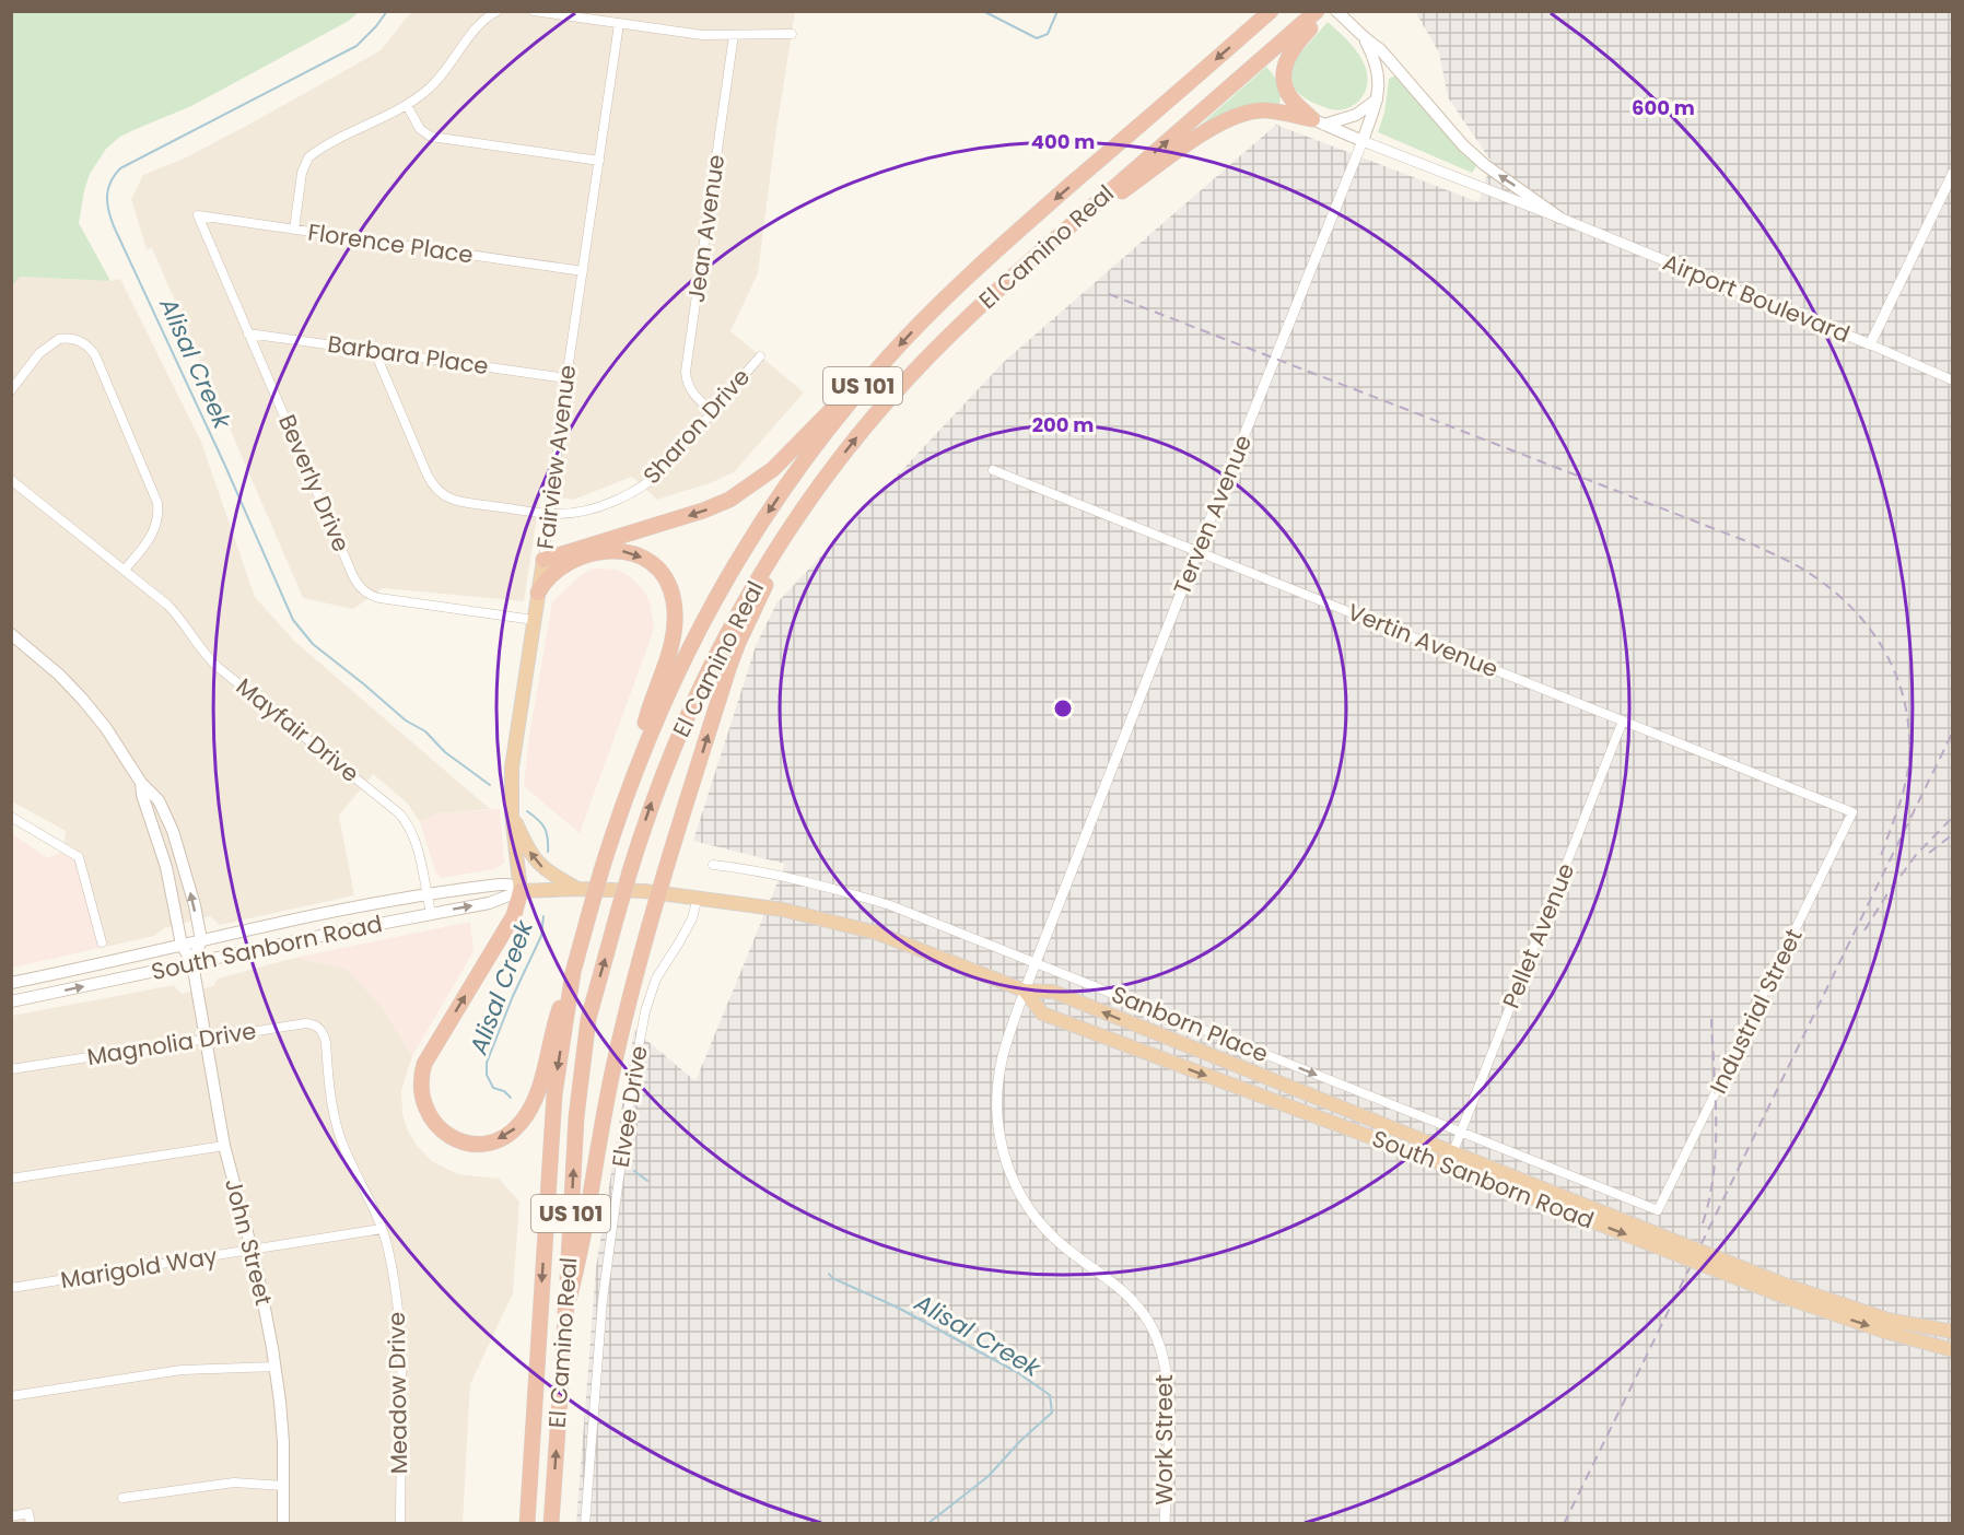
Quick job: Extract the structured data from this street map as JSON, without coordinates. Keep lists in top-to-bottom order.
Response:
{
  "streets": {
    "highway": [
      "El Camino Real",
      "US 101",
      "Fairview Avenue",
      "South Sanborn Road"
    ],
    "main road": ["Airport Boulevard", "Terven Avenue", "John Street"],
    "street": [
      "Jean Avenue",
      "Florence Place",
      "Barbara Place",
      "Sharon Drive",
      "Beverly Drive",
      "Vertin Avenue",
      "Mayfair Drive",
      "Pellet Avenue",
      "Industrial Street",
      "Sanborn Place",
      "Magnolia Drive",
      "Elvee Drive",
      "Marigold Way",
      "Meadow Drive",
      "Work Street"
    ]
  },
  "crossings": [
    ["Jean Avenue", "Sharon Drive"],
    ["Florence Place", "Fairview Avenue"],
    ["Florence Place", "Beverly Drive"],
    ["Airport Boulevard", "Terven Avenue"],
    ["Barbara Place", "Sharon Drive"],
    ["Barbara Place", "Fairview Avenue"],
    ["Barbara Place", "Beverly Drive"],
    ["Sharon Drive", "Fairview Avenue"],
    ["Fairview Avenue", "Beverly Drive"],
    ["Fairview Avenue", "South Sanborn Road"],
    ["Terven Avenue", "Vertin Avenue"],
    ["Terven Avenue", "South Sanborn Road"],
    ["Terven Avenue", "Sanborn Place"],
    ["Terven Avenue", "Work Street"],
    ["Vertin Avenue", "Pellet Avenue"],
    ["Vertin Avenue", "Industrial Street"],
    ["Mayfair Drive", "South Sanborn Road"],
    ["Pellet Avenue", "South Sanborn Road"],
    ["Pellet Avenue", "Sanborn Place"],
    ["South Sanborn Road", "Elvee Drive"],
    ["South Sanborn Road", "John Street"],
    ["South Sanborn Road", "Work Street"],
    ["Industrial Street", "Sanborn Place"],
    ["Magnolia Drive", "John Street"],
    ["Magnolia Drive", "Meadow Drive"],
    ["John Street", "Marigold Way"],
    ["Marigold Way", "Meadow Drive"]
  ],
  "one_way": ["Sanborn Place"],
  "water": ["Alisal Creek"],
  "rings": ["600 m", "400 m", "200 m"]
}
